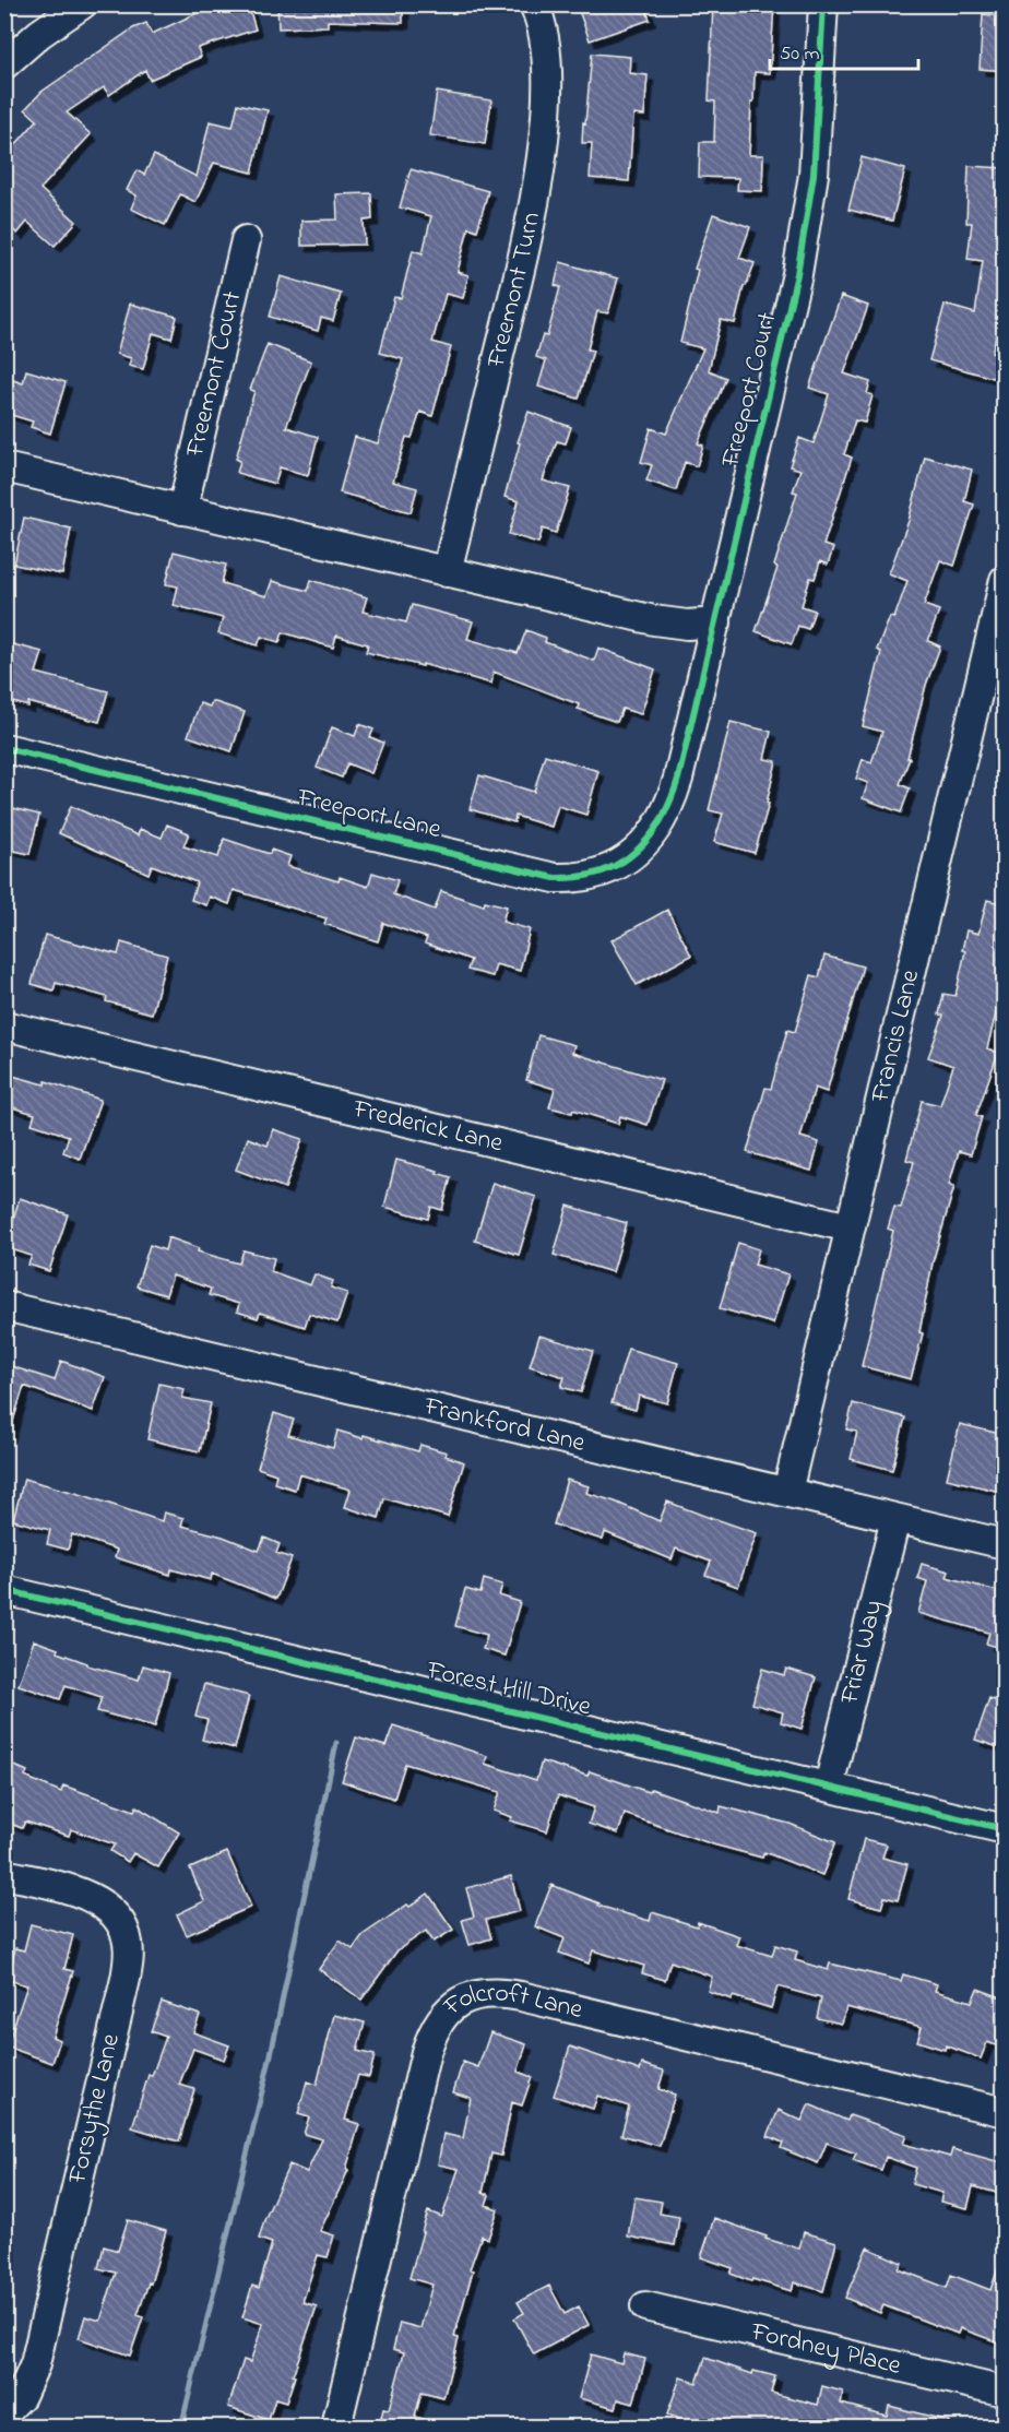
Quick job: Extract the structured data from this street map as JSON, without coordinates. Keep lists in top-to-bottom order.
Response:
{
  "streets": {
    "street": [
      "Freemont Turn",
      "Freemont Court",
      "Freeport Court",
      "Freeport Lane",
      "Francis Lane",
      "Frederick Lane",
      "Frankford Lane",
      "Friar Way",
      "Forest Hill Drive",
      "Folcroft Lane",
      "Forsythe Lane",
      "Fordney Place"
    ]
  },
  "crossings": [
    ["Freeport Court", "Freeport Lane"],
    ["Francis Lane", "Frederick Lane"],
    ["Francis Lane", "Frankford Lane"],
    ["Frankford Lane", "Friar Way"],
    ["Friar Way", "Forest Hill Drive"]
  ],
  "scale_bar": "50 m"
}
